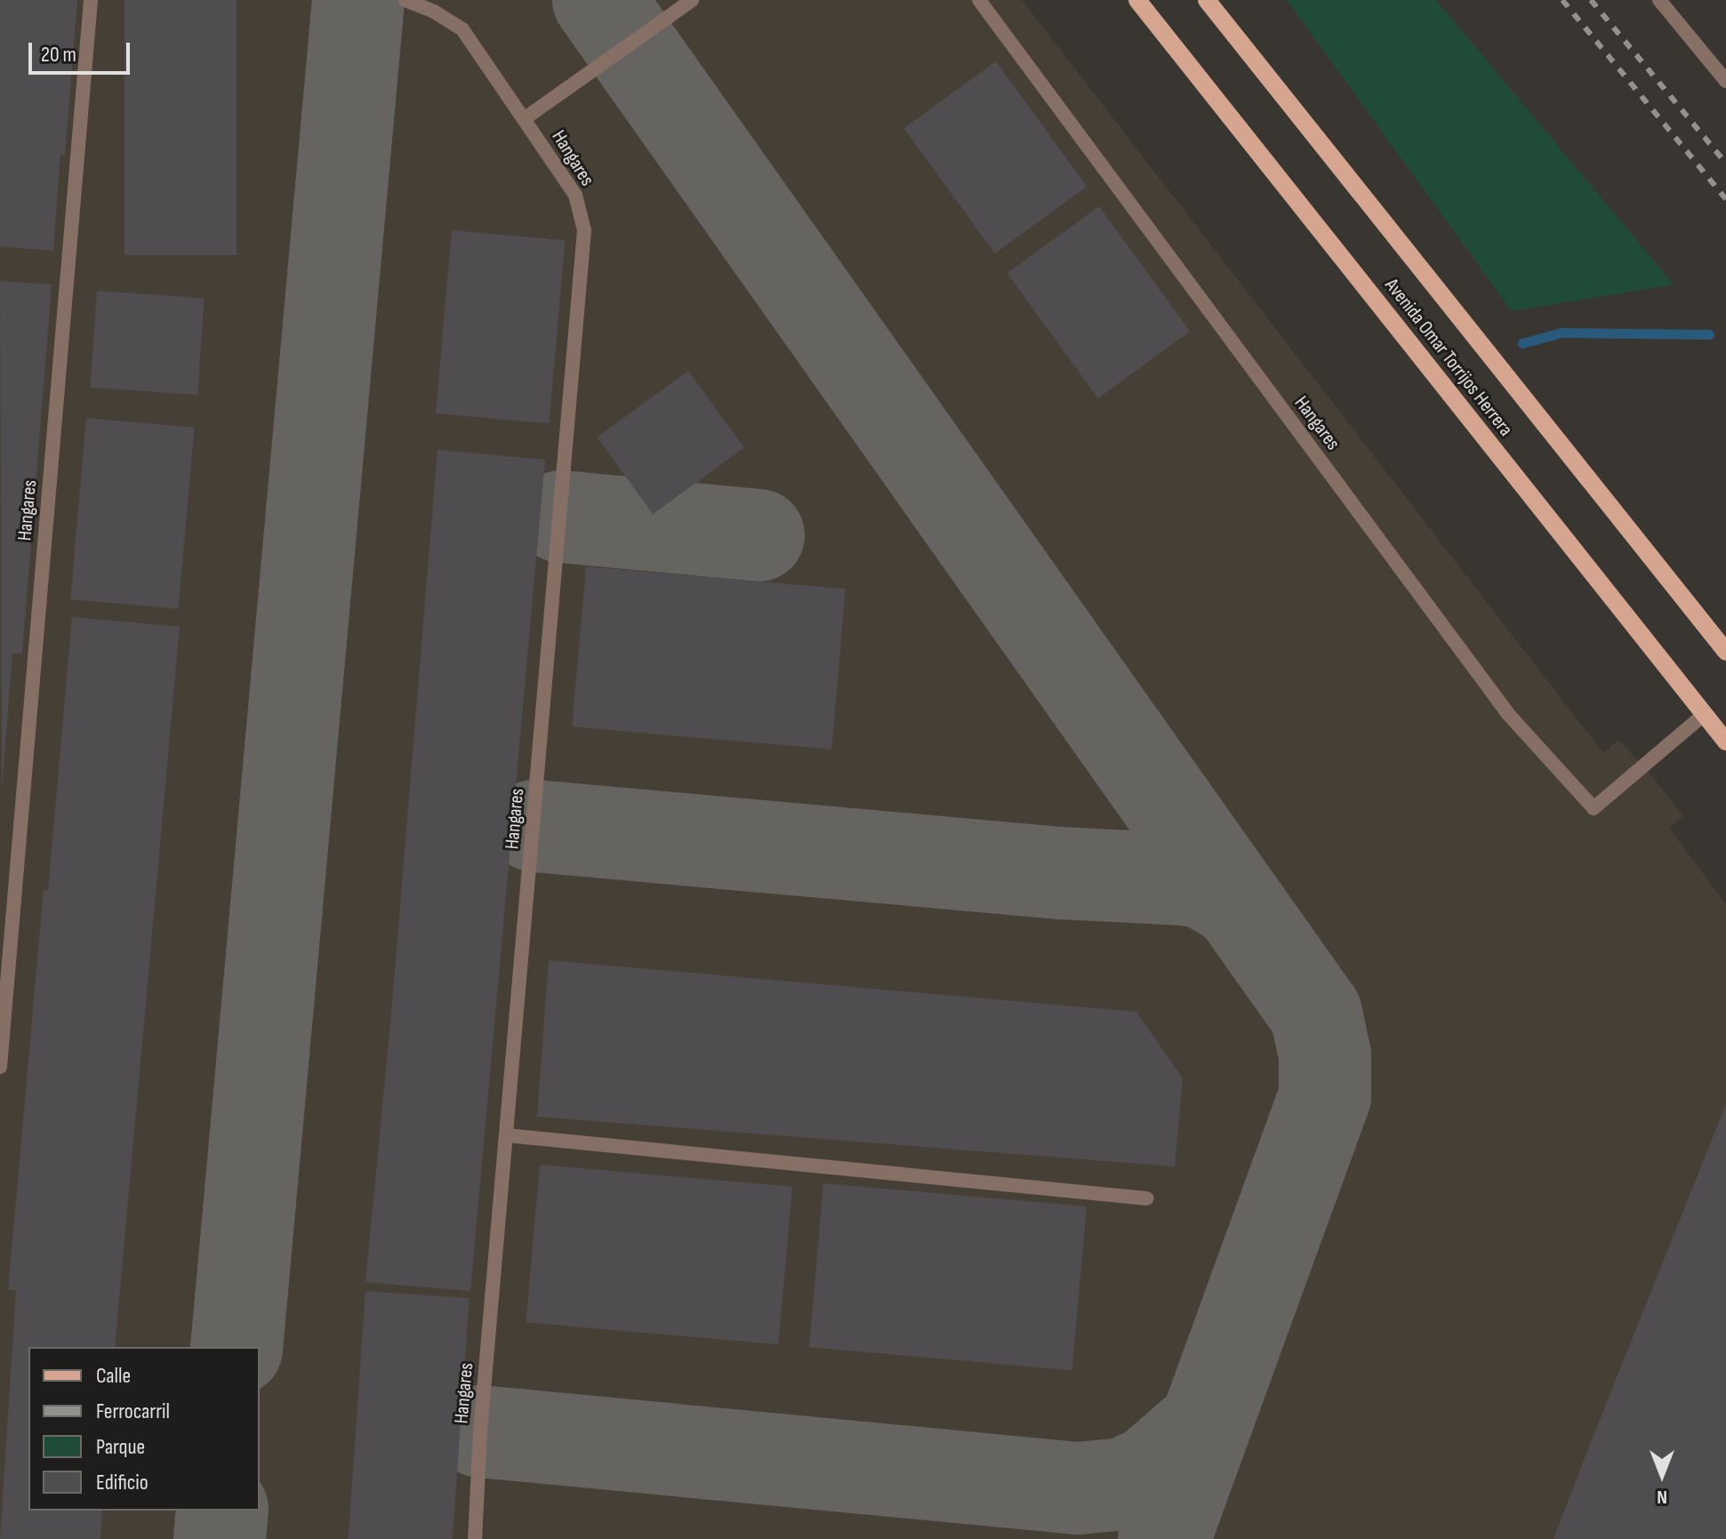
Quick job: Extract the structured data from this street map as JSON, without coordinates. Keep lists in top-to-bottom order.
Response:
{
  "streets": {
    "main road": ["Avenida Omar Torrijos Herrera"],
    "lane": ["Hangares"]
  },
  "crossings": [
    ["Hangares", "Avenida Omar Torrijos Herrera"]
  ],
  "legend": [
    "Calle",
    "Ferrocarril",
    "Parque",
    "Edificio"
  ],
  "scale_bar": "20 m",
  "north": "bottom"
}
